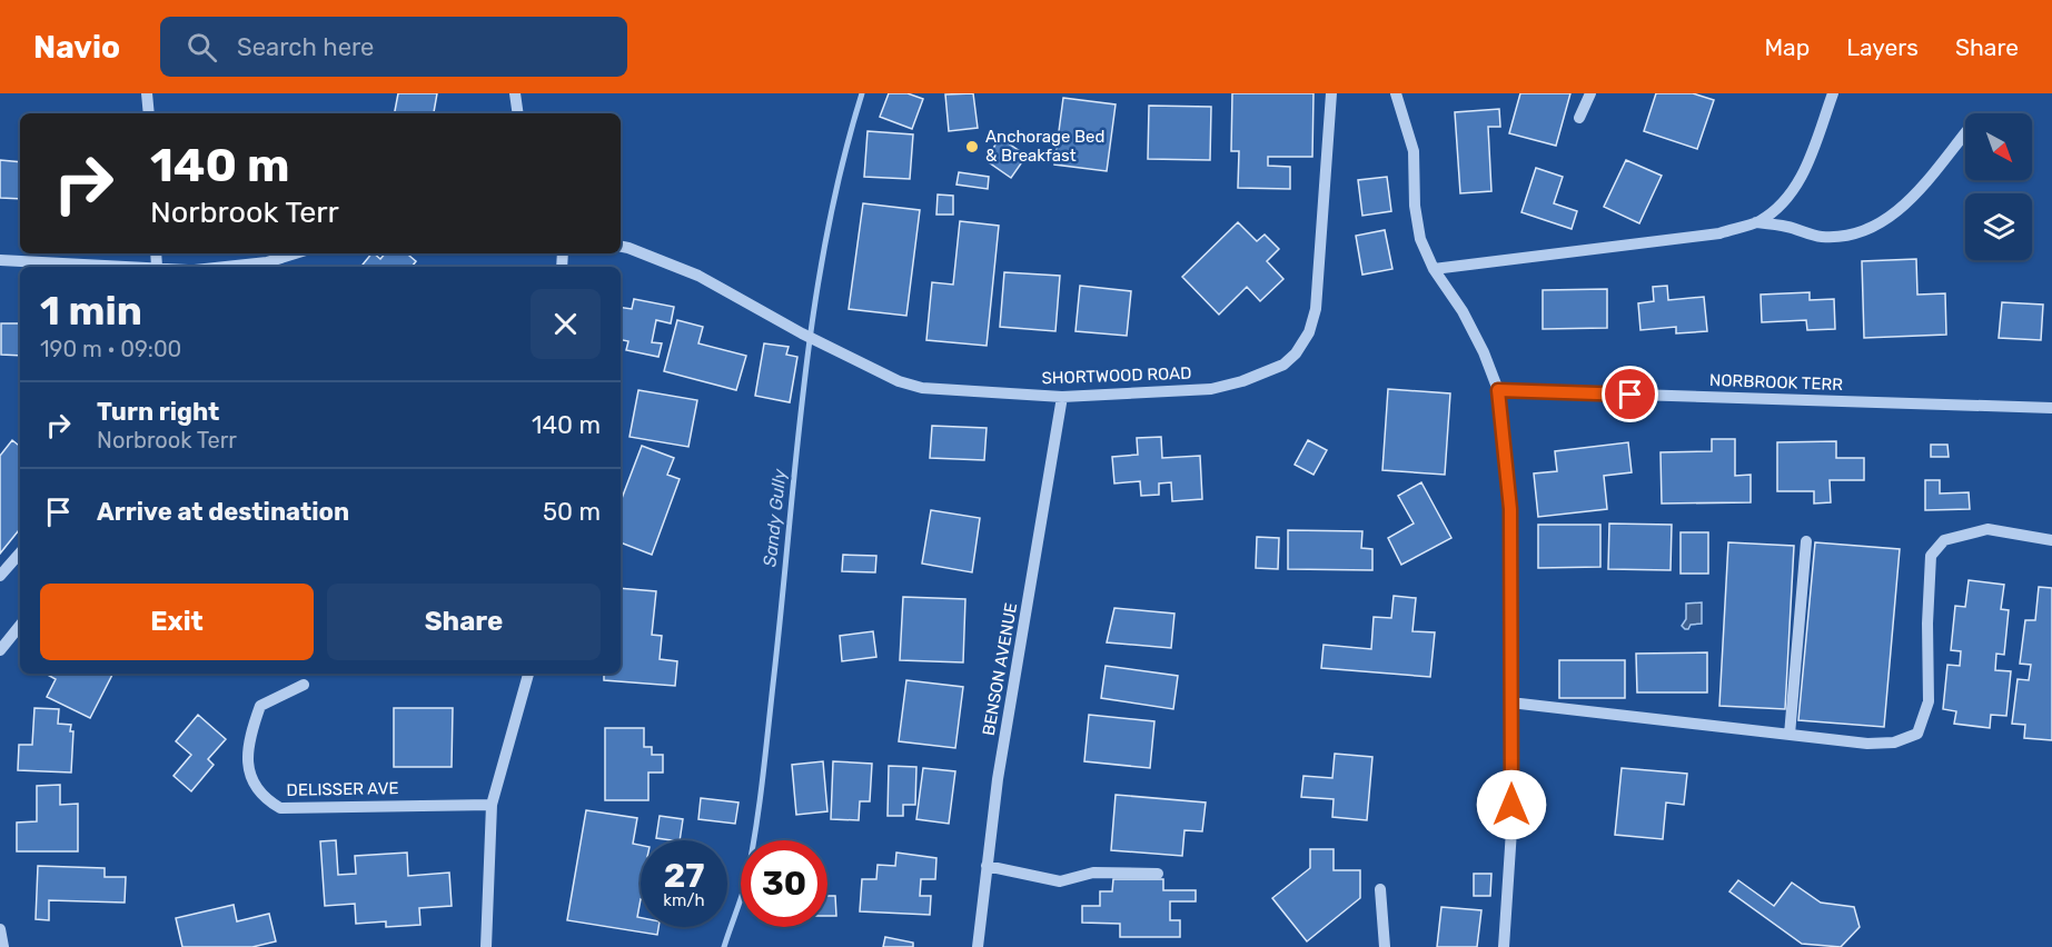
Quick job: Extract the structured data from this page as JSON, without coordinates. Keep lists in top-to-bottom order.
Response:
{
  "streets": {
    "street": [
      "SHORTWOOD ROAD",
      "NORBROOK TERR",
      "BENSON AVENUE",
      "DELISSER AVE"
    ]
  },
  "crossings": [
    ["SHORTWOOD ROAD", "BENSON AVENUE"]
  ],
  "water": ["Sandy Gully"],
  "places": ["Anchorage Bed & Breakfast"],
  "north": "bottom right",
  "page": {
    "header": "Navio",
    "search": "Search here",
    "nav": ["Map", "Layers", "Share"],
    "turn": ["140 m", "Norbrook Terr"],
    "heading": ["1 min", "190 m · 09:00"],
    "list": [
      {
        "name": "Turn right",
        "note": "Norbrook Terr",
        "value": "140 m"
      },
      {
        "name": "Arrive at destination",
        "value": "50 m"
      }
    ],
    "buttons": ["Exit", "Share"],
    "speed": "27 km/h",
    "limit": "30"
  }
}
